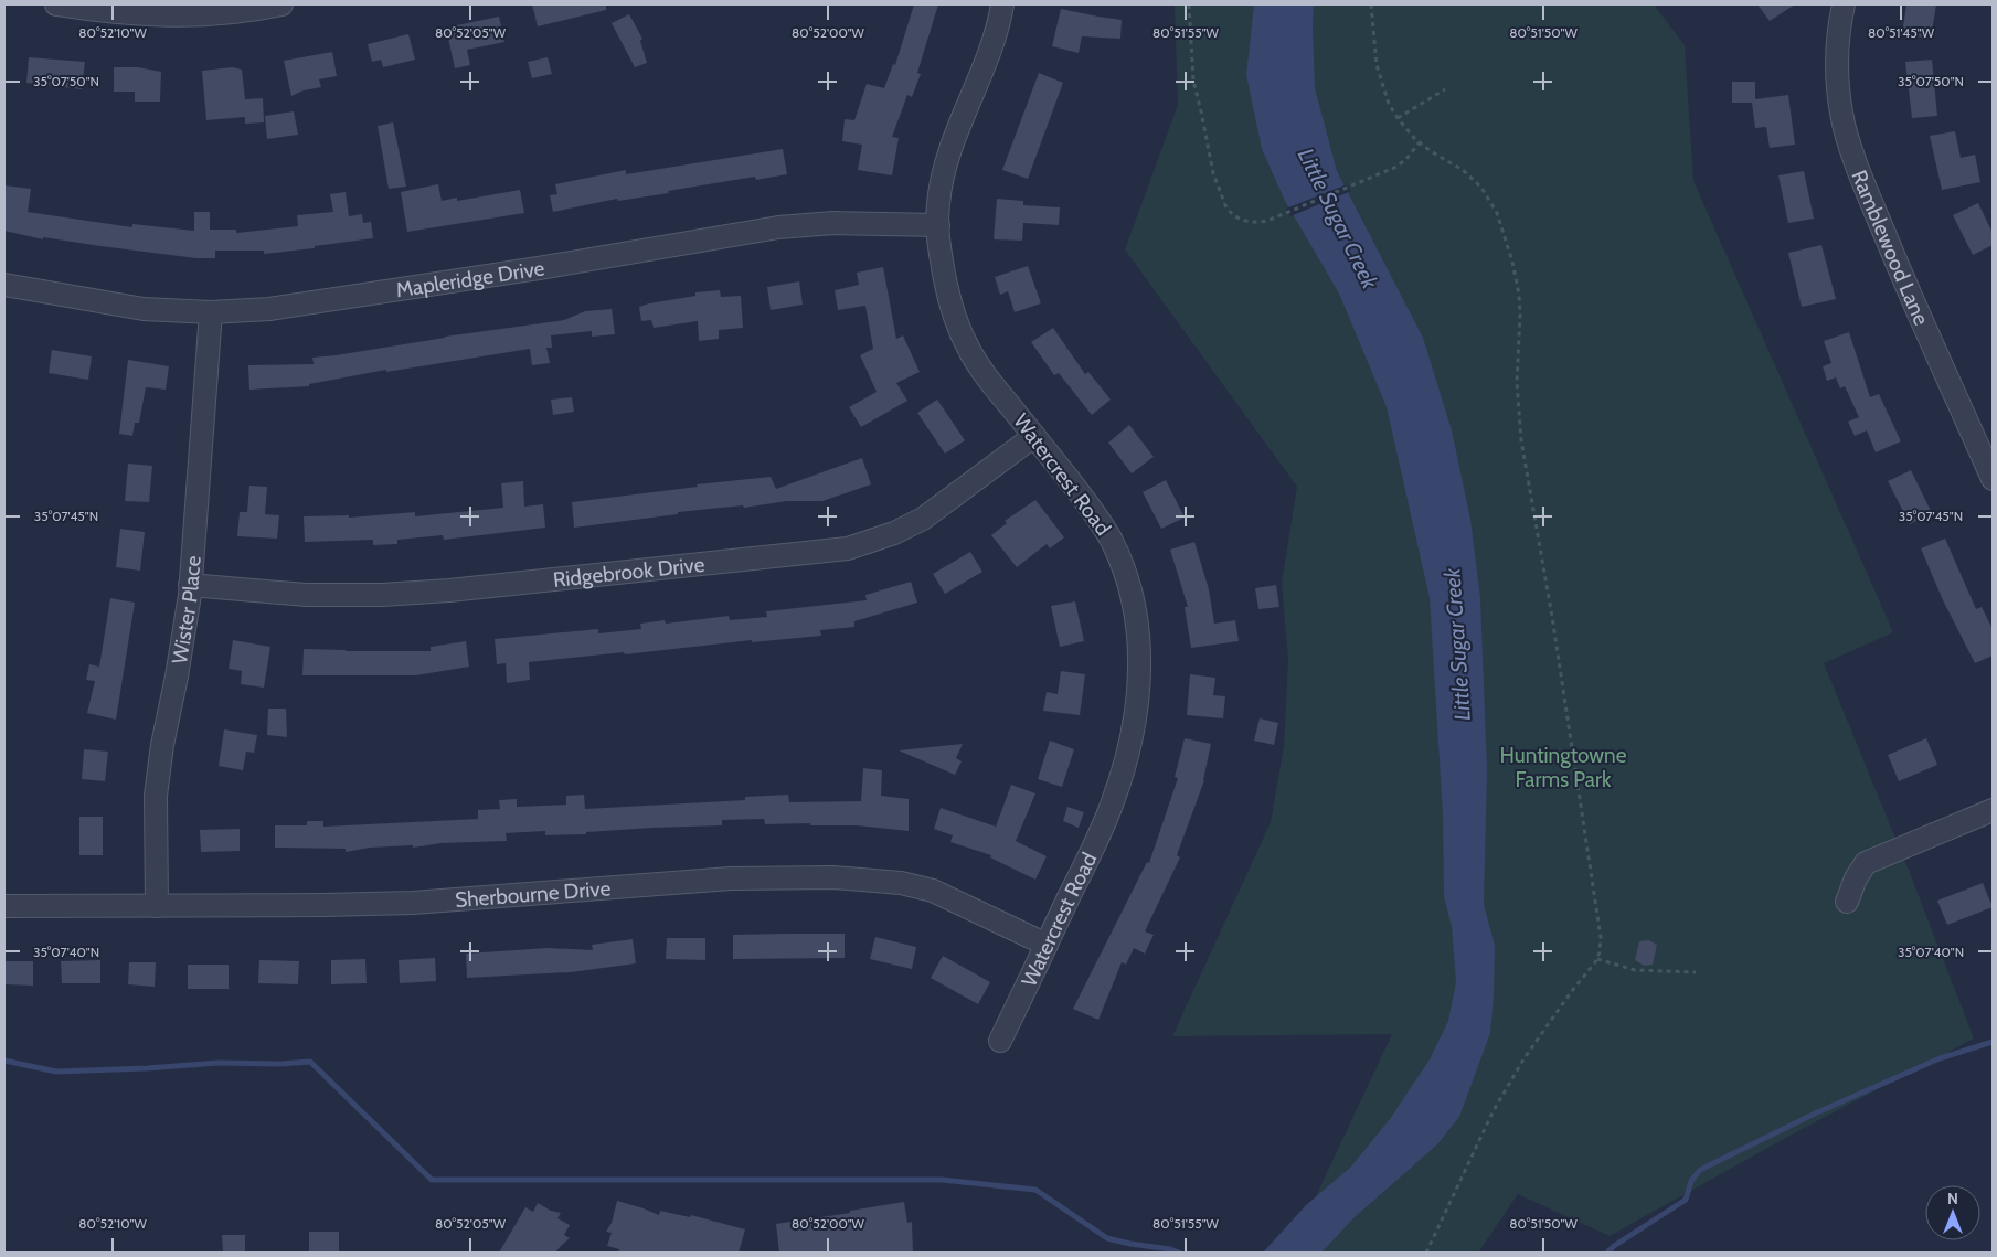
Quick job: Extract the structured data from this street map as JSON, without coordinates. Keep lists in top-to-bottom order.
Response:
{
  "streets": {
    "street": [
      "Ramblewood Lane",
      "Mapleridge Drive",
      "Watercrest Road",
      "Ridgebrook Drive",
      "Wister Place",
      "Sherbourne Drive"
    ]
  },
  "crossings": [
    ["Mapleridge Drive", "Watercrest Road"],
    ["Mapleridge Drive", "Wister Place"],
    ["Watercrest Road", "Ridgebrook Drive"],
    ["Watercrest Road", "Sherbourne Drive"],
    ["Ridgebrook Drive", "Wister Place"],
    ["Wister Place", "Sherbourne Drive"]
  ],
  "water": ["Little Sugar Creek"],
  "parks": ["Huntingtowne Farms Park"],
  "north": "top",
  "coordinates": [
    "80°52'10\"W",
    "80°52'05\"W",
    "80°52'00\"W",
    "80°51'55\"W",
    "80°51'50\"W",
    "80°51'45\"W",
    "35°07'50\"N",
    "35°07'45\"N",
    "35°07'40\"N"
  ]
}
